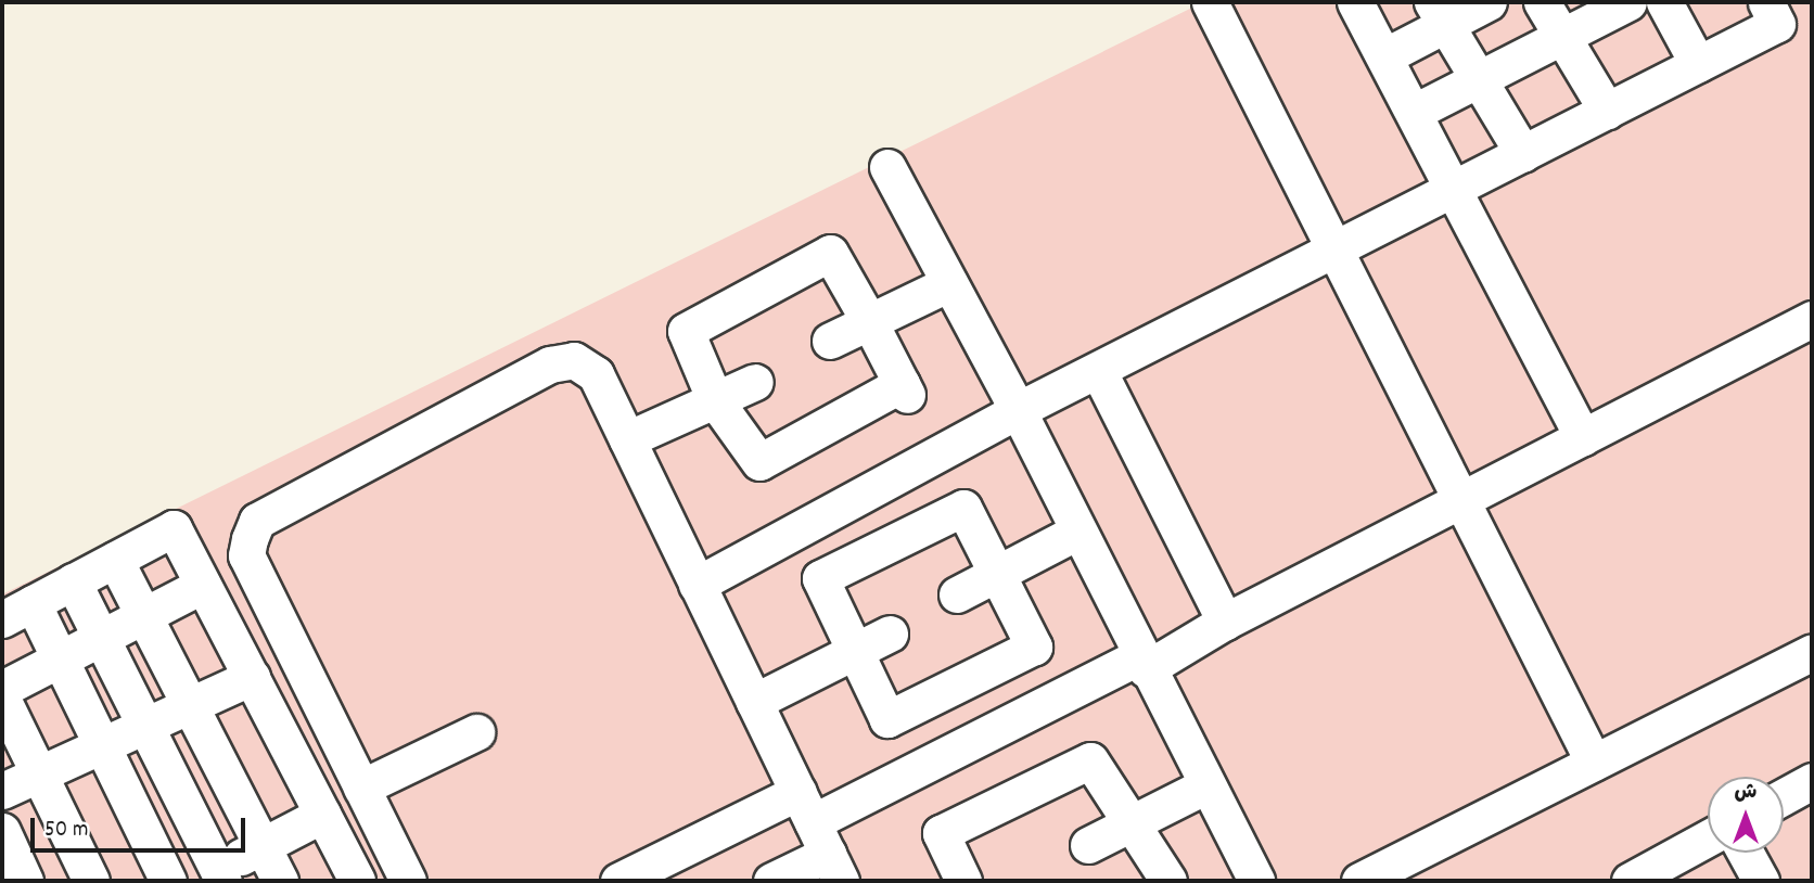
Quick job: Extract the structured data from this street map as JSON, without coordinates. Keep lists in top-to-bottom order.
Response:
{
  "scale_bar": "50 m",
  "north": "top"
}
